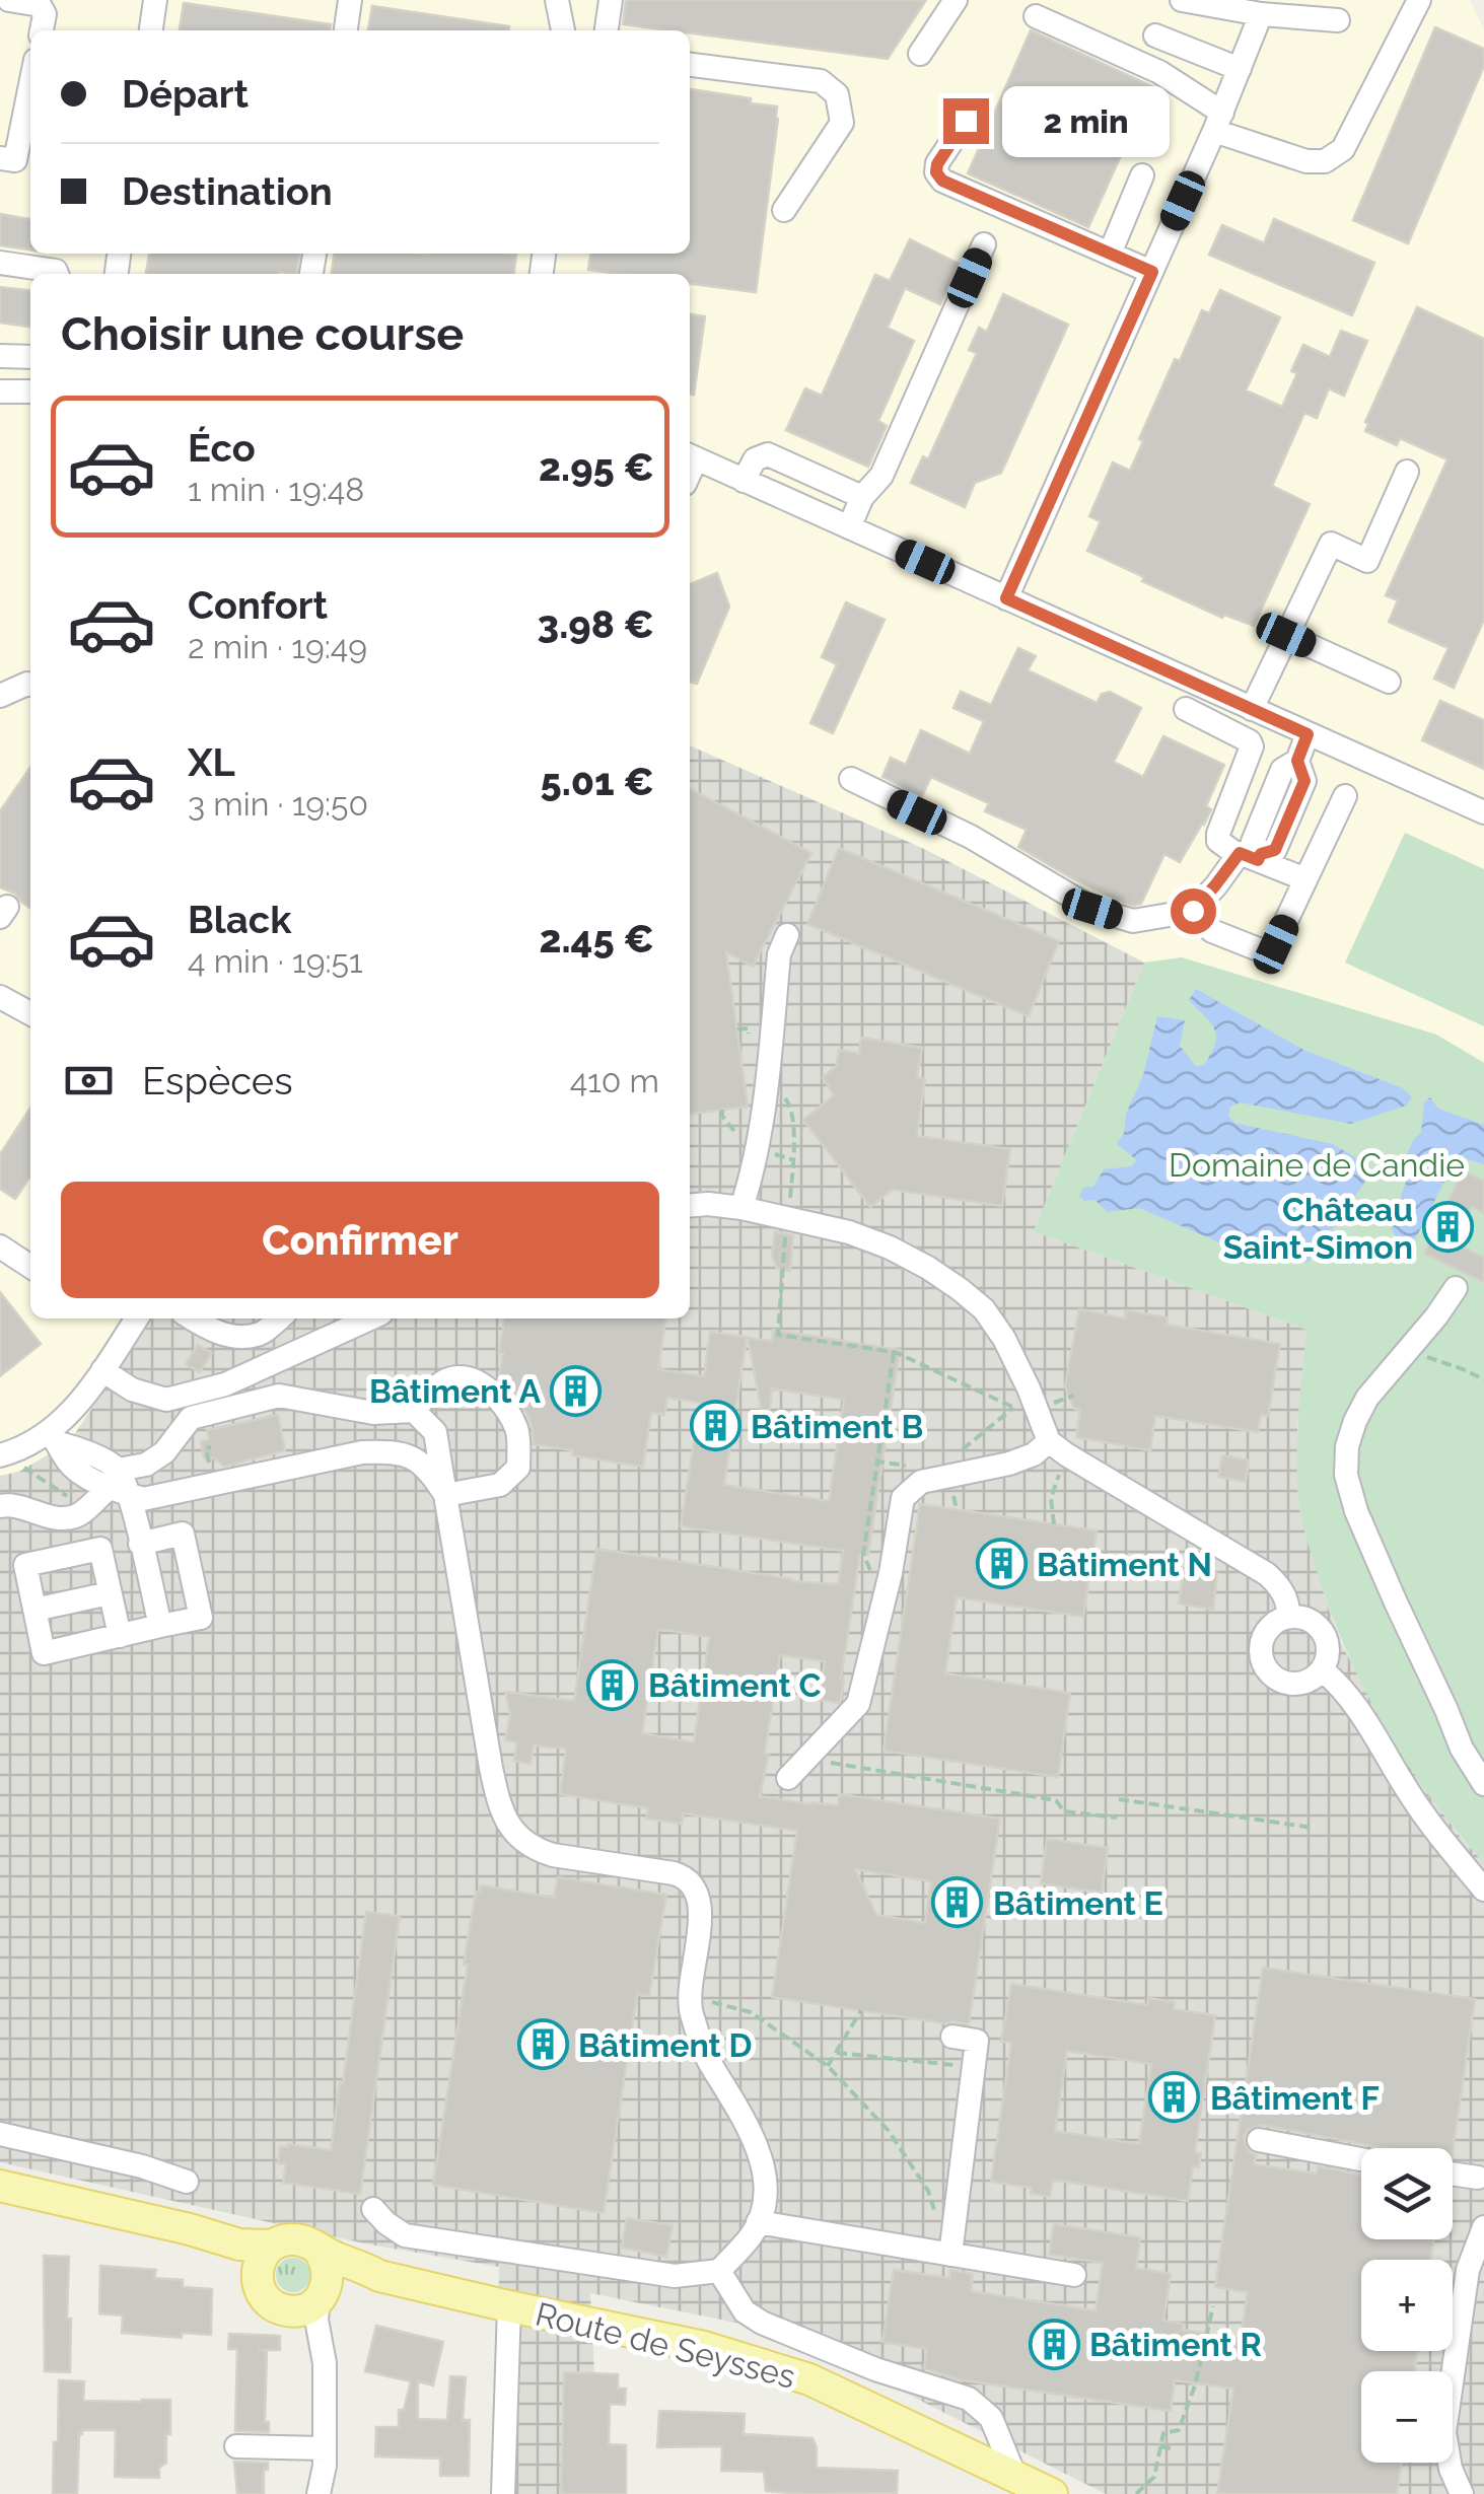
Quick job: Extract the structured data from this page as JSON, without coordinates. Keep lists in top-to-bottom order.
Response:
{
  "streets": {
    "main road": ["Route de Seysses"]
  },
  "parks": ["Domaine de Candie"],
  "places": {
    "building": [
      "Château Saint-Simon",
      "Bâtiment A",
      "Bâtiment B",
      "Bâtiment N",
      "Bâtiment C",
      "Bâtiment E",
      "Bâtiment D",
      "Bâtiment F",
      "Bâtiment R"
    ]
  },
  "page": {
    "banner": ["Départ", "Destination"],
    "bubble": "2 min",
    "heading": "Choisir une course",
    "list": [
      {
        "name": "Éco",
        "note": "1 min · 19:48",
        "value": "2.95 €"
      },
      {
        "name": "Confort",
        "note": "2 min · 19:49",
        "value": "3.98 €"
      },
      {
        "name": "XL",
        "note": "3 min · 19:50",
        "value": "5.01 €"
      },
      {
        "name": "Black",
        "note": "4 min · 19:51",
        "value": "2.45 €"
      }
    ],
    "pay": ["Espèces", "410 m"],
    "buttons": "Confirmer",
    "map_buttons": ["+", "−"]
  }
}
